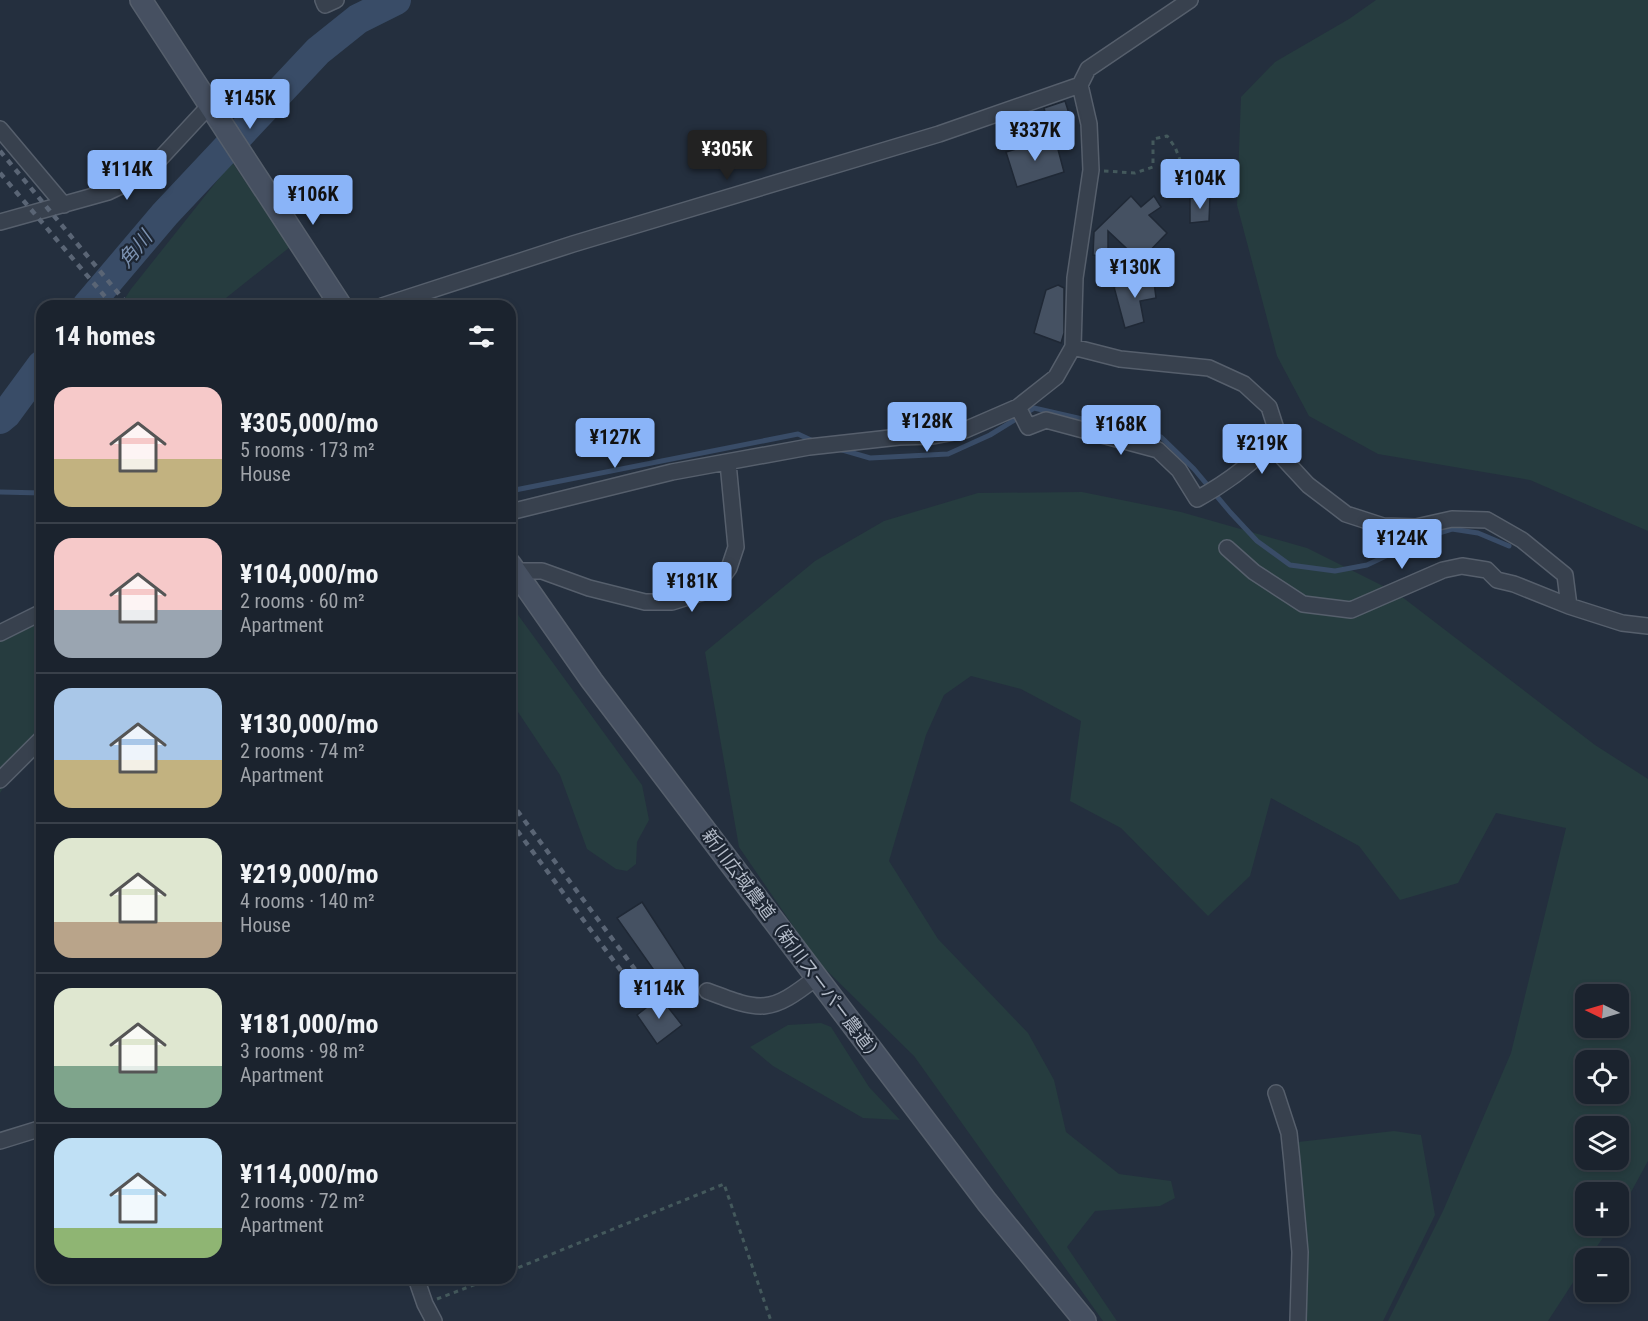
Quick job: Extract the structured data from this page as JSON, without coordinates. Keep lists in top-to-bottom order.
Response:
{
  "streets": {
    "street": ["新川広域農道（新川スーパー農道）"]
  },
  "water": ["角川"],
  "north": "left",
  "page": {
    "price": [
      "¥145K",
      "¥337K",
      "¥305K",
      "¥114K",
      "¥104K",
      "¥106K",
      "¥130K",
      "¥128K",
      "¥168K",
      "¥127K",
      "¥219K",
      "¥124K",
      "¥181K",
      "¥114K"
    ],
    "heading": "14 homes",
    "list": [
      {
        "name": "¥305,000/mo",
        "note": "5 rooms · 173 m² · House"
      },
      {
        "name": "¥104,000/mo",
        "note": "2 rooms · 60 m² · Apartment"
      },
      {
        "name": "¥130,000/mo",
        "note": "2 rooms · 74 m² · Apartment"
      },
      {
        "name": "¥219,000/mo",
        "note": "4 rooms · 140 m² · House"
      },
      {
        "name": "¥181,000/mo",
        "note": "3 rooms · 98 m² · Apartment"
      },
      {
        "name": "¥114,000/mo",
        "note": "2 rooms · 72 m² · Apartment"
      }
    ],
    "map_buttons": ["+", "−"]
  }
}
